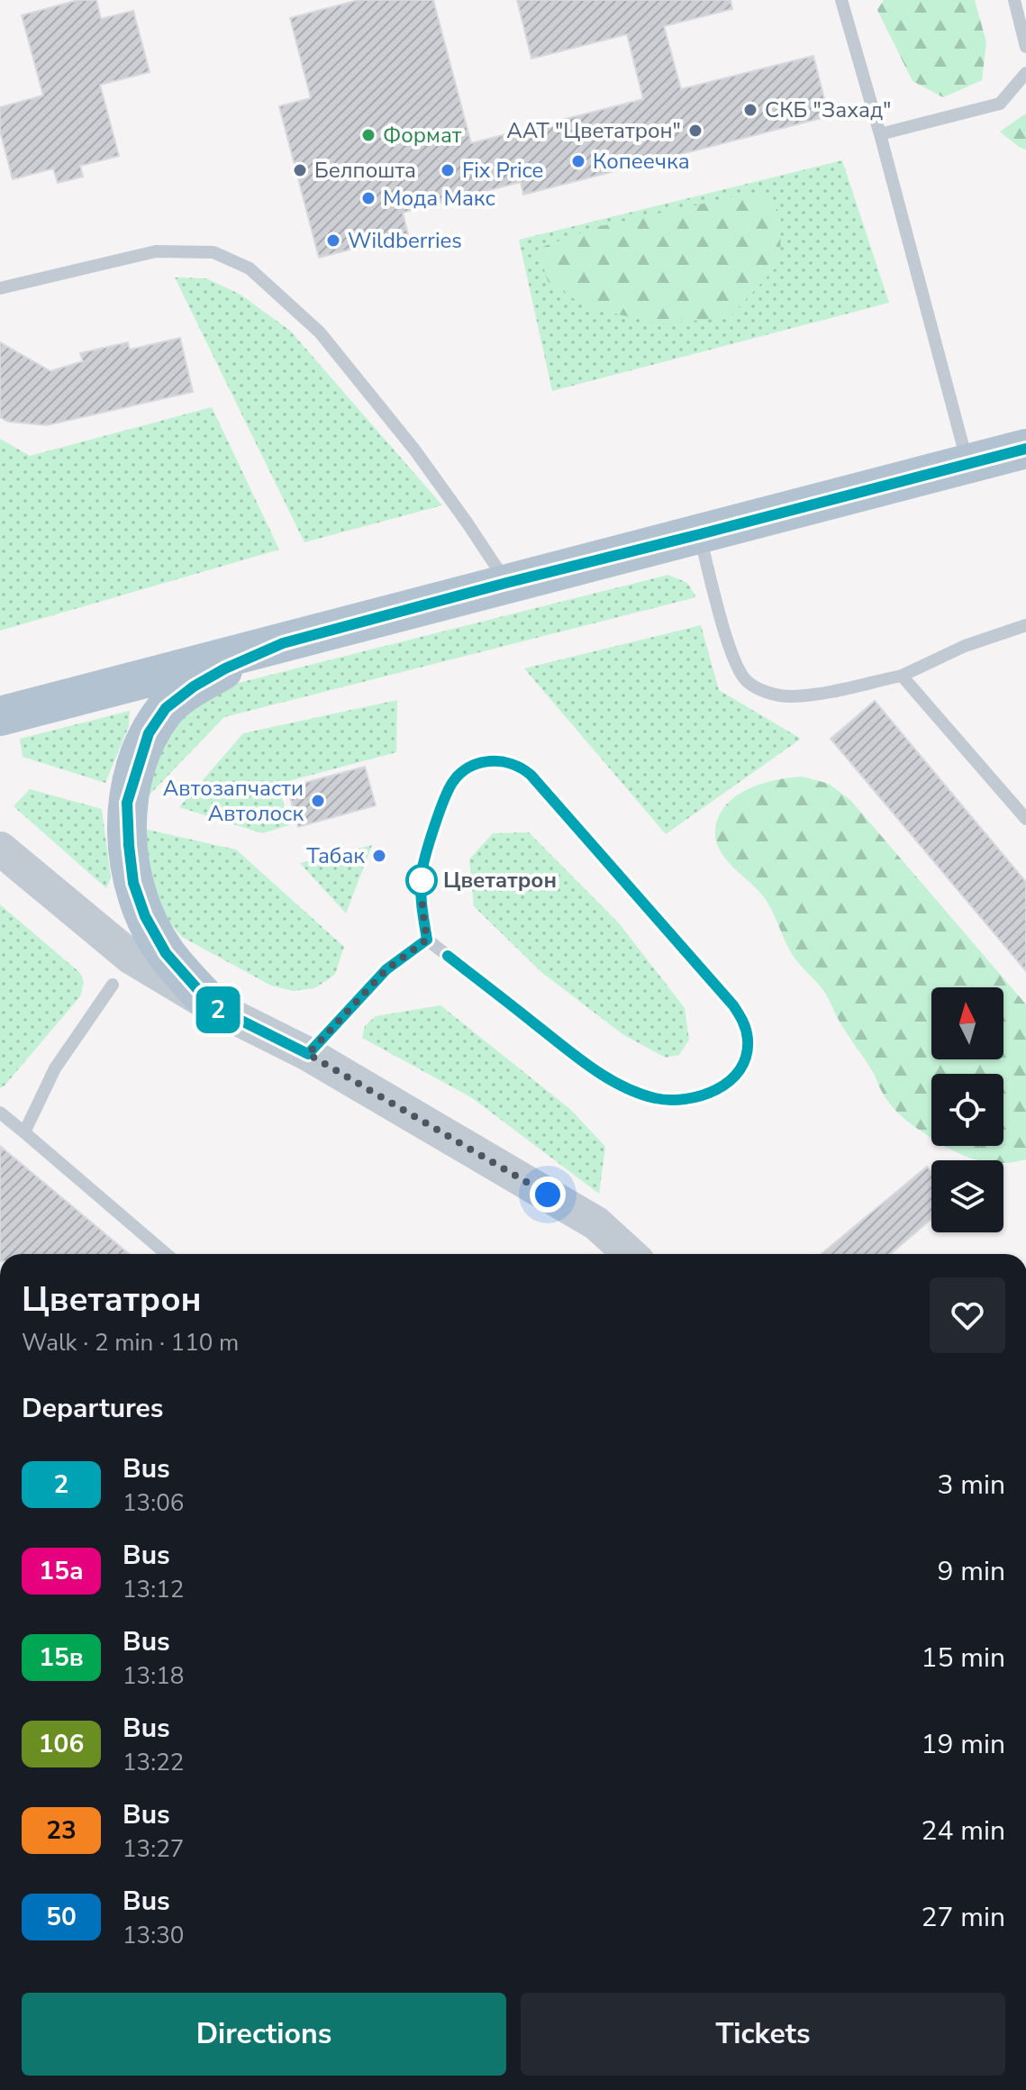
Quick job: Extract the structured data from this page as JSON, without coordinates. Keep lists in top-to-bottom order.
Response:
{
  "places": [
    "СКБ \"Захад\"",
    "ААТ \"Цветатрон\"",
    "Формат",
    "Копеечка",
    "Белпошта",
    "Fix Price",
    "Мода Макс",
    "Wildberries",
    "Автозапчасти Автолоск",
    "Табак",
    "Цветатрон"
  ],
  "lines": ["bus line 2"],
  "north": "top",
  "page": {
    "on_map": "2",
    "heading": [
      ["Цветатрон", "Walk · 2 min · 110 m"],
      "Departures"
    ],
    "list": [
      {
        "mark": "2",
        "name": "Bus",
        "note": "13:06",
        "value": "3 min"
      },
      {
        "mark": "15а",
        "name": "Bus",
        "note": "13:12",
        "value": "9 min"
      },
      {
        "mark": "15в",
        "name": "Bus",
        "note": "13:18",
        "value": "15 min"
      },
      {
        "mark": "106",
        "name": "Bus",
        "note": "13:22",
        "value": "19 min"
      },
      {
        "mark": "23",
        "name": "Bus",
        "note": "13:27",
        "value": "24 min"
      },
      {
        "mark": "50",
        "name": "Bus",
        "note": "13:30",
        "value": "27 min"
      }
    ],
    "buttons": ["Directions", "Tickets"]
  }
}
